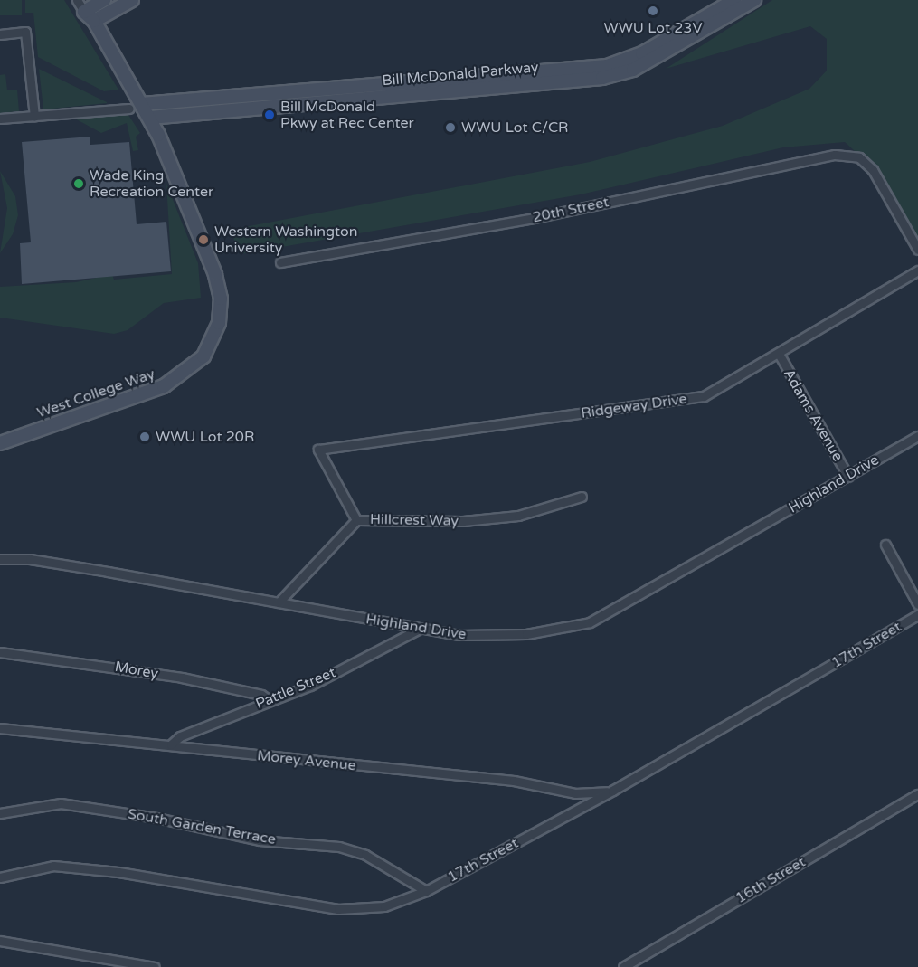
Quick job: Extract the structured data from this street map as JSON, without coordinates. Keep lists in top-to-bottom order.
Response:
{
  "streets": {
    "main road": ["Bill McDonald Parkway", "West College Way"],
    "street": [
      "20th Street",
      "Ridgeway Drive",
      "Adams Avenue",
      "Highland Drive",
      "Hillcrest Way",
      "17th Street",
      "Morey",
      "Pattle Street",
      "Morey Avenue",
      "South Garden Terrace",
      "16th Street"
    ]
  },
  "crossings": [
    ["Bill McDonald Parkway", "West College Way"],
    ["Ridgeway Drive", "Adams Avenue"],
    ["Ridgeway Drive", "Hillcrest Way"],
    ["Adams Avenue", "Highland Drive"],
    ["Highland Drive", "Hillcrest Way"],
    ["Highland Drive", "Pattle Street"],
    ["17th Street", "Morey Avenue"],
    ["17th Street", "South Garden Terrace"],
    ["Morey", "Pattle Street"],
    ["Pattle Street", "Morey Avenue"]
  ],
  "places": [
    "WWU Lot 23V",
    "Bill McDonald Pkwy at Rec Center",
    "WWU Lot C/CR",
    "Wade King Recreation Center",
    "Western Washington University",
    "WWU Lot 20R"
  ]
}
